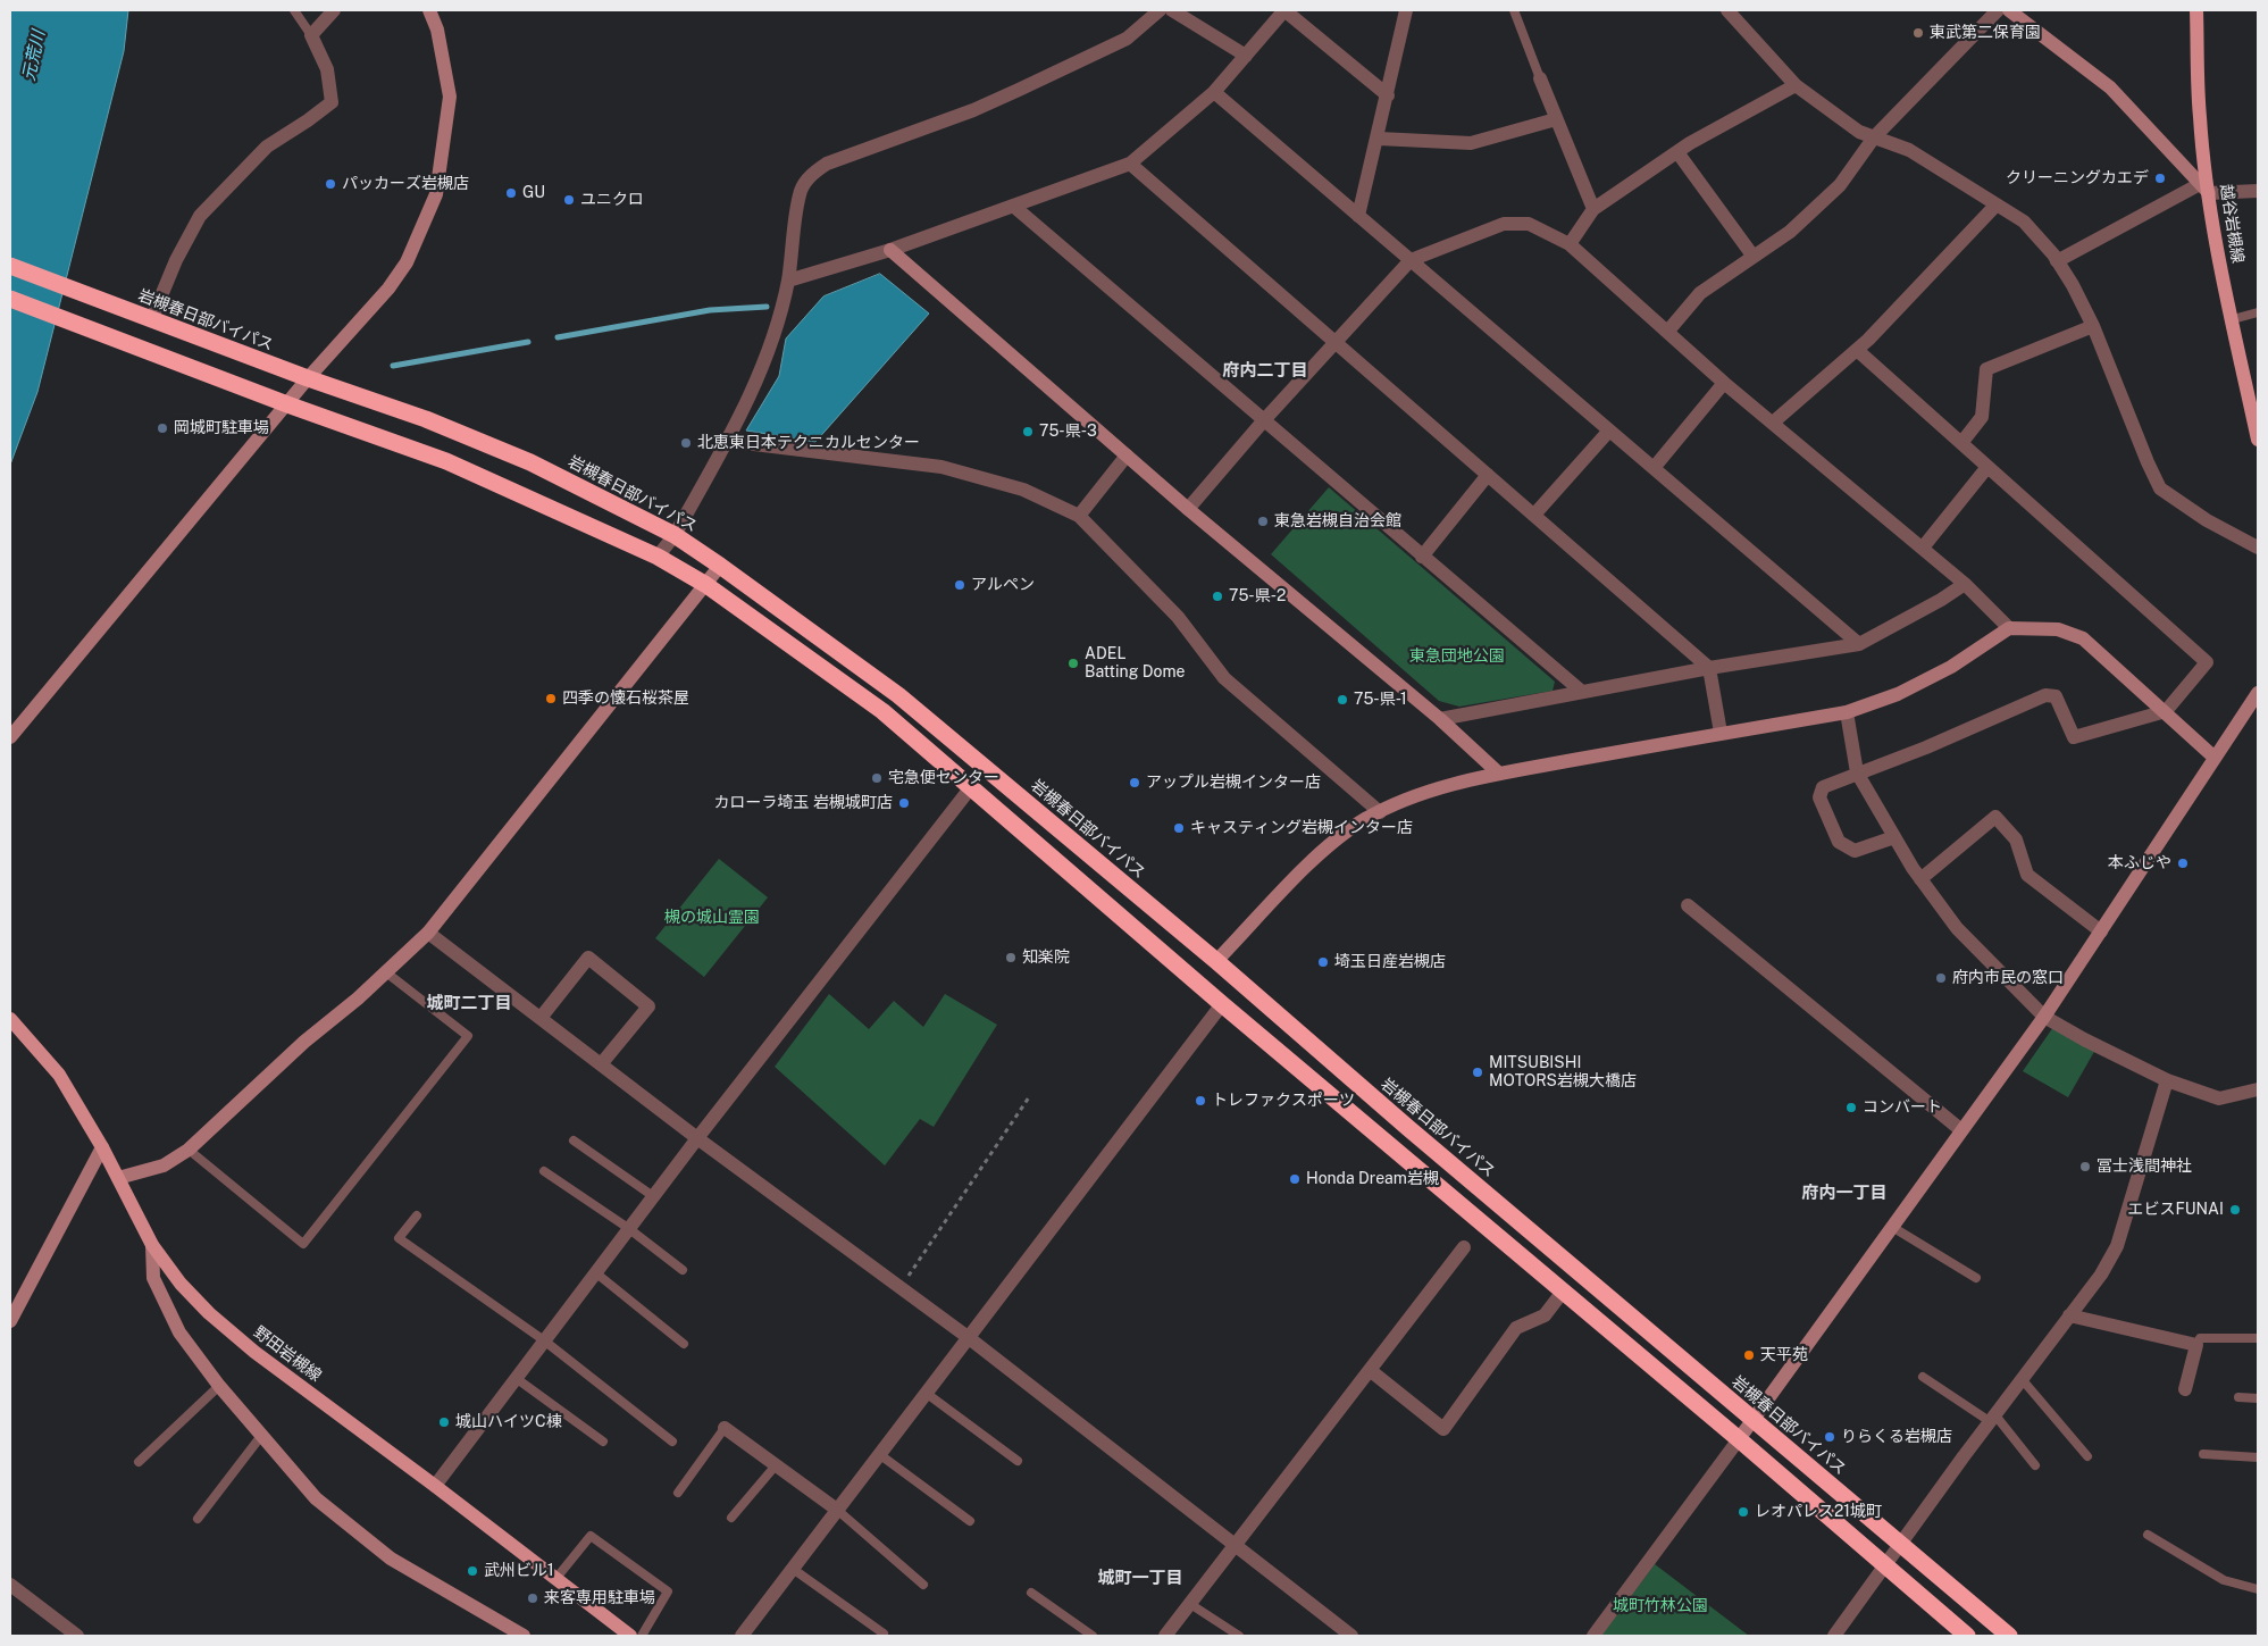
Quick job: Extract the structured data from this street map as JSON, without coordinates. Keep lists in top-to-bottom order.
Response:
{
  "streets": {
    "highway": ["岩槻春日部バイパス"],
    "main road": ["越谷岩槻線", "野田岩槻線"]
  },
  "districts": [
    "府内二丁目",
    "城町二丁目",
    "府内一丁目",
    "城町一丁目"
  ],
  "water": ["元荒川"],
  "parks": ["東急団地公園", "槻の城山霊園", "城町竹林公園"],
  "places": [
    "東武第二保育園",
    "クリーニングカエデ",
    "パッカーズ岩槻店",
    "GU",
    "ユニクロ",
    "岡城町駐車場",
    "75-県-3",
    "北恵東日本テクニカルセンター",
    "東急岩槻自治会館",
    "アルペン",
    "75-県-2",
    "ADEL Batting Dome",
    "四季の懐石桜茶屋",
    "75-県-1",
    "宅急便センター",
    "アップル岩槻インター店",
    "カローラ埼玉 岩槻城町店",
    "キャスティング岩槻インター店",
    "本ふじや",
    "知楽院",
    "埼玉日産岩槻店",
    "府内市民の窓口",
    "MITSUBISHI MOTORS岩槻大橋店",
    "トレファクスポーツ",
    "コンバート",
    "冨士浅間神社",
    "Honda Dream岩槻",
    "エビスFUNAI",
    "天平苑",
    "城山ハイツC棟",
    "りらくる岩槻店",
    "レオパレス21城町",
    "武州ビル1",
    "来客専用駐車場"
  ]
}
